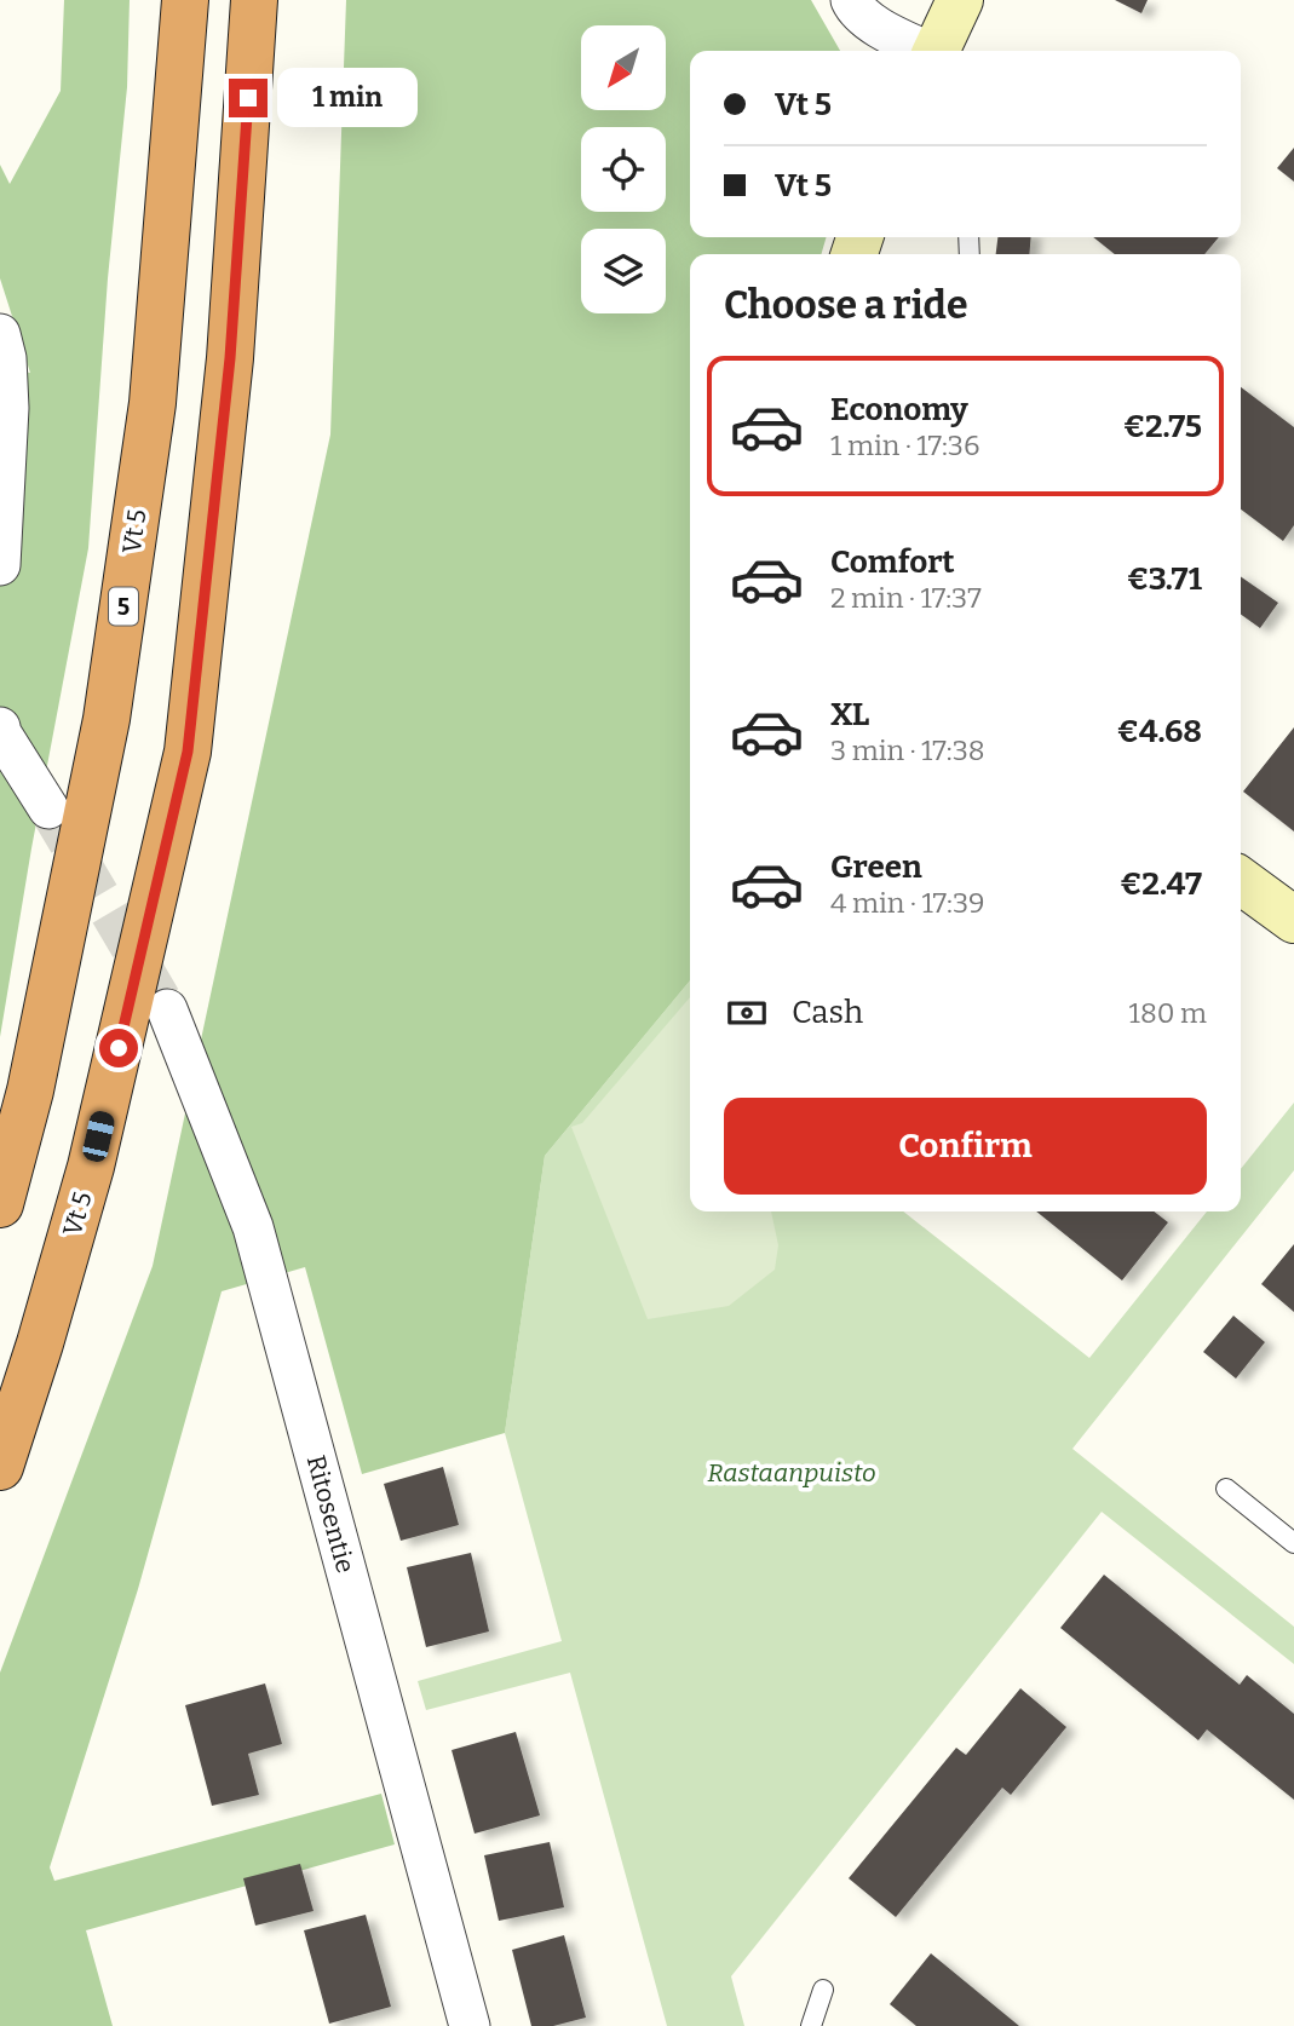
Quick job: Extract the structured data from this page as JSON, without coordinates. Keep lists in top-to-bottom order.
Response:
{
  "streets": {
    "highway": ["Vt 5", "5"],
    "street": ["Ritosentie"]
  },
  "parks": ["Rastaanpuisto"],
  "north": "bottom left",
  "page": {
    "banner": ["Vt 5", "Vt 5"],
    "bubble": "1 min",
    "heading": "Choose a ride",
    "list": [
      {
        "name": "Economy",
        "note": "1 min · 17:36",
        "value": "€2.75"
      },
      {
        "name": "Comfort",
        "note": "2 min · 17:37",
        "value": "€3.71"
      },
      {
        "name": "XL",
        "note": "3 min · 17:38",
        "value": "€4.68"
      },
      {
        "name": "Green",
        "note": "4 min · 17:39",
        "value": "€2.47"
      }
    ],
    "pay": ["Cash", "180 m"],
    "buttons": "Confirm"
  }
}
